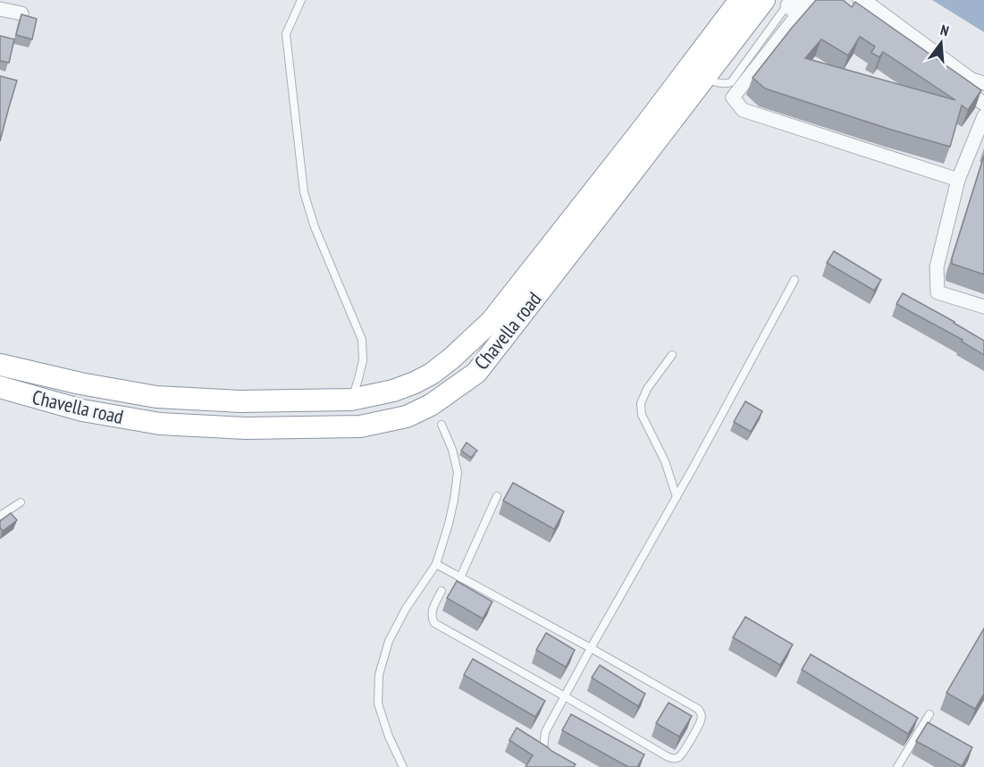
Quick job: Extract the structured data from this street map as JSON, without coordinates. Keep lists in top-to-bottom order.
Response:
{
  "streets": {
    "highway": ["Chavella road"]
  },
  "north": "top"
}
